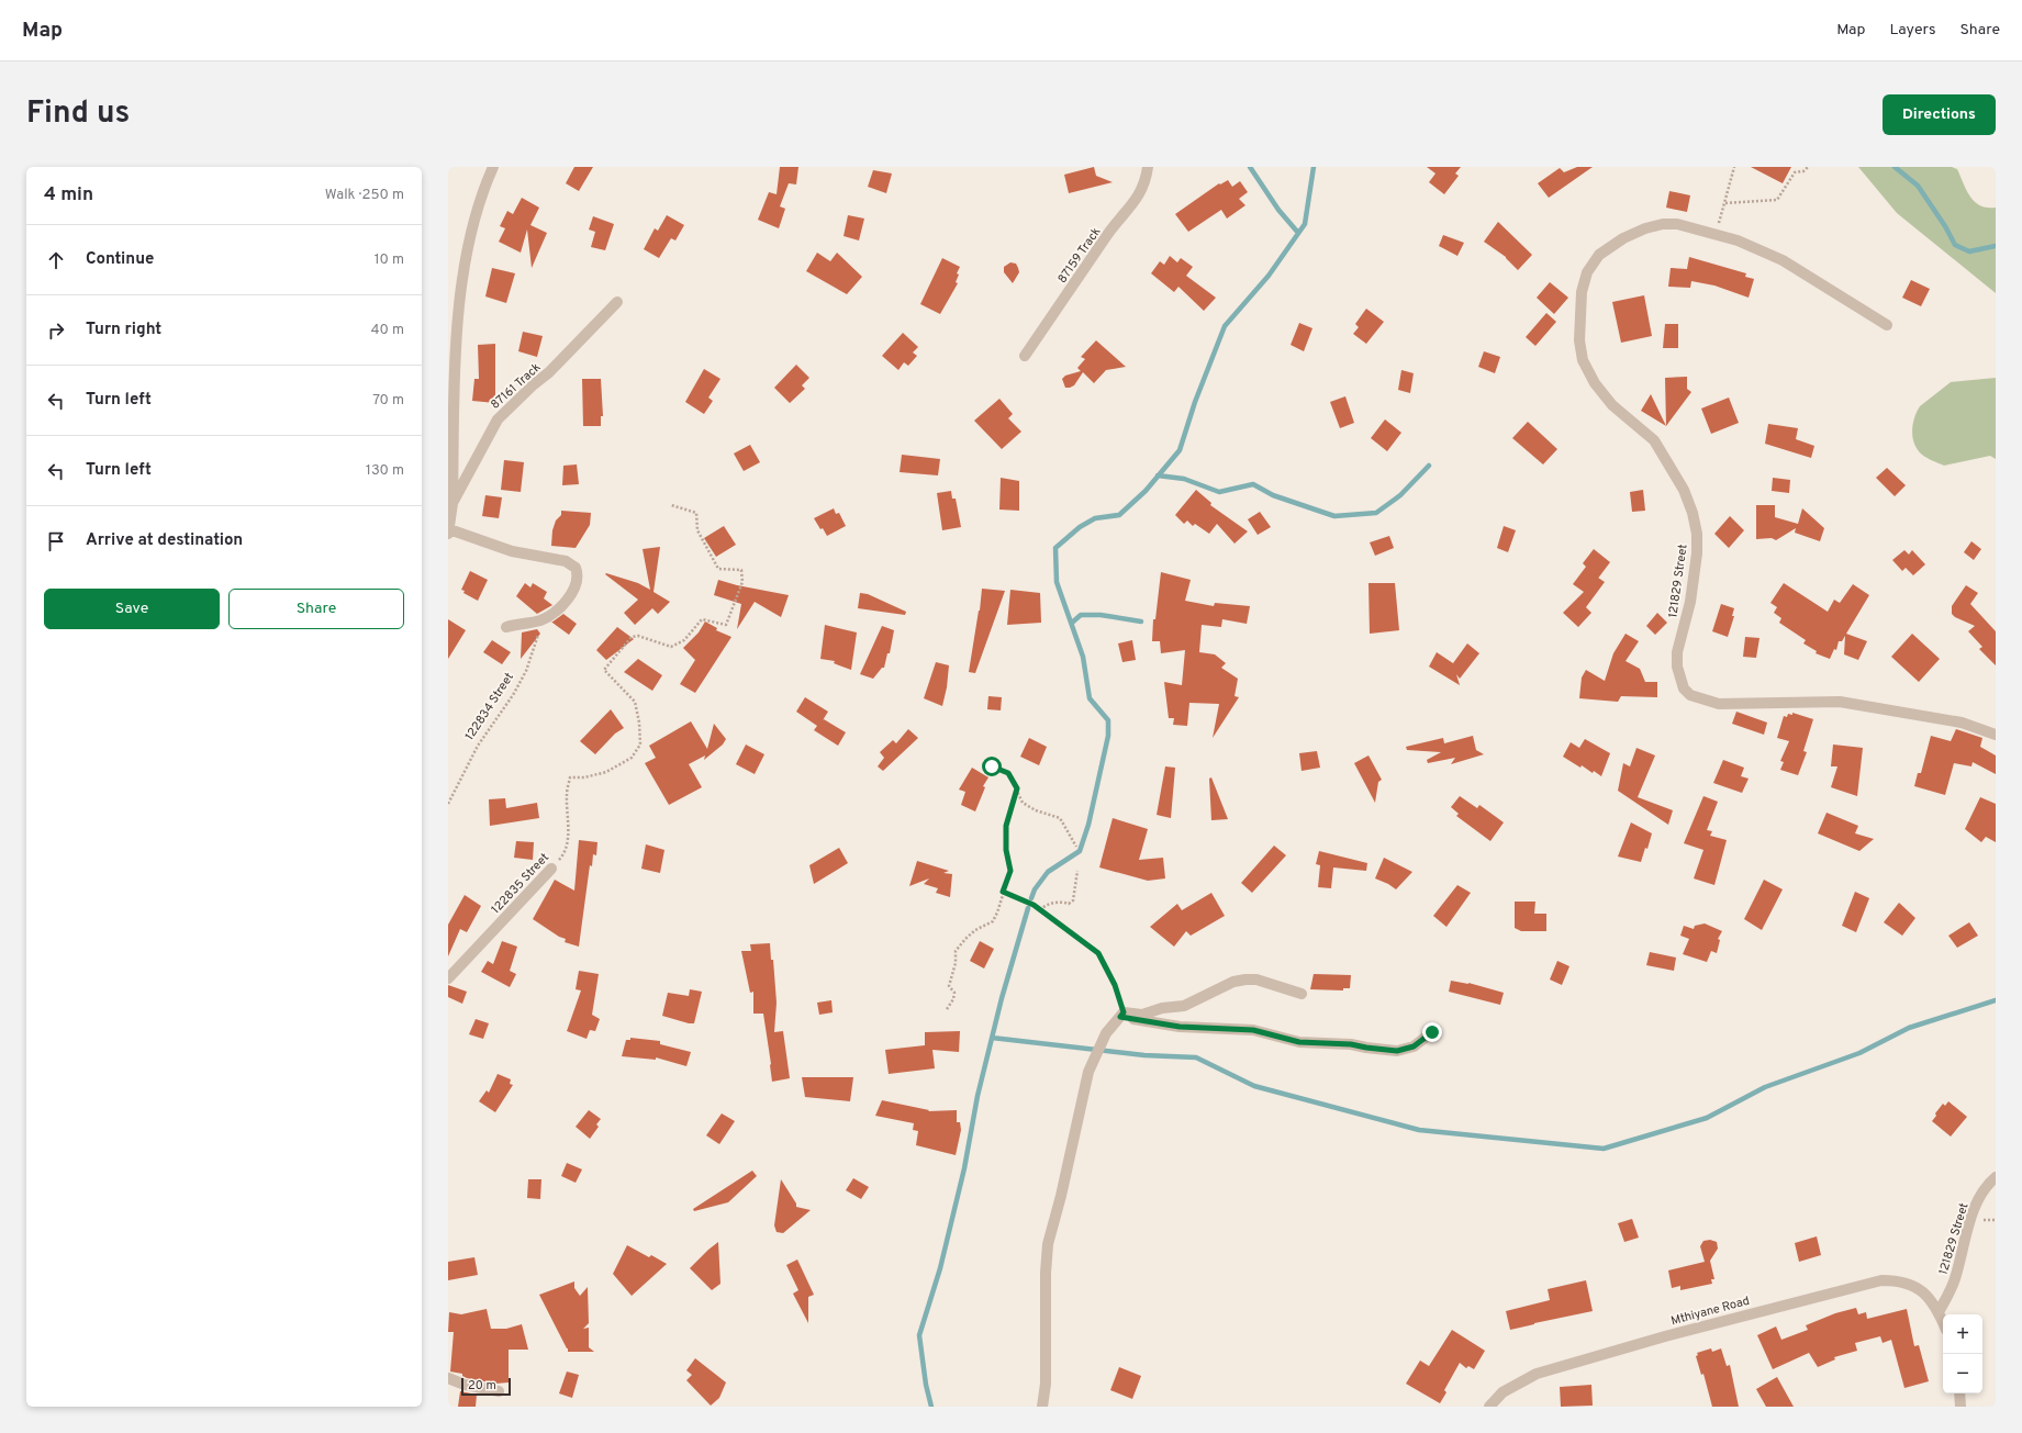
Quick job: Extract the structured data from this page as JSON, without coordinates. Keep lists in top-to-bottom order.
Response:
{
  "streets": {
    "street": [
      "87159 Track",
      "87161 Track",
      "121829 Street",
      "122835 Street",
      "Mthiyane Road"
    ],
    "path": ["122834 Street"]
  },
  "crossings": [
    ["121829 Street", "Mthiyane Road"]
  ],
  "scale_bar": "20 m",
  "page": {
    "header": "Map",
    "nav": ["Map", "Layers", "Share"],
    "title": "Find us",
    "buttons": [
      "Directions",
      ["Save", "Share"]
    ],
    "heading": ["4 min", "Walk · 250 m"],
    "list": [
      ["Continue", "10 m"],
      ["Turn right", "40 m"],
      ["Turn left", "70 m"],
      ["Turn left", "130 m"],
      "Arrive at destination"
    ],
    "map_buttons": ["+", "−"],
    "scale": "20 m"
  }
}
